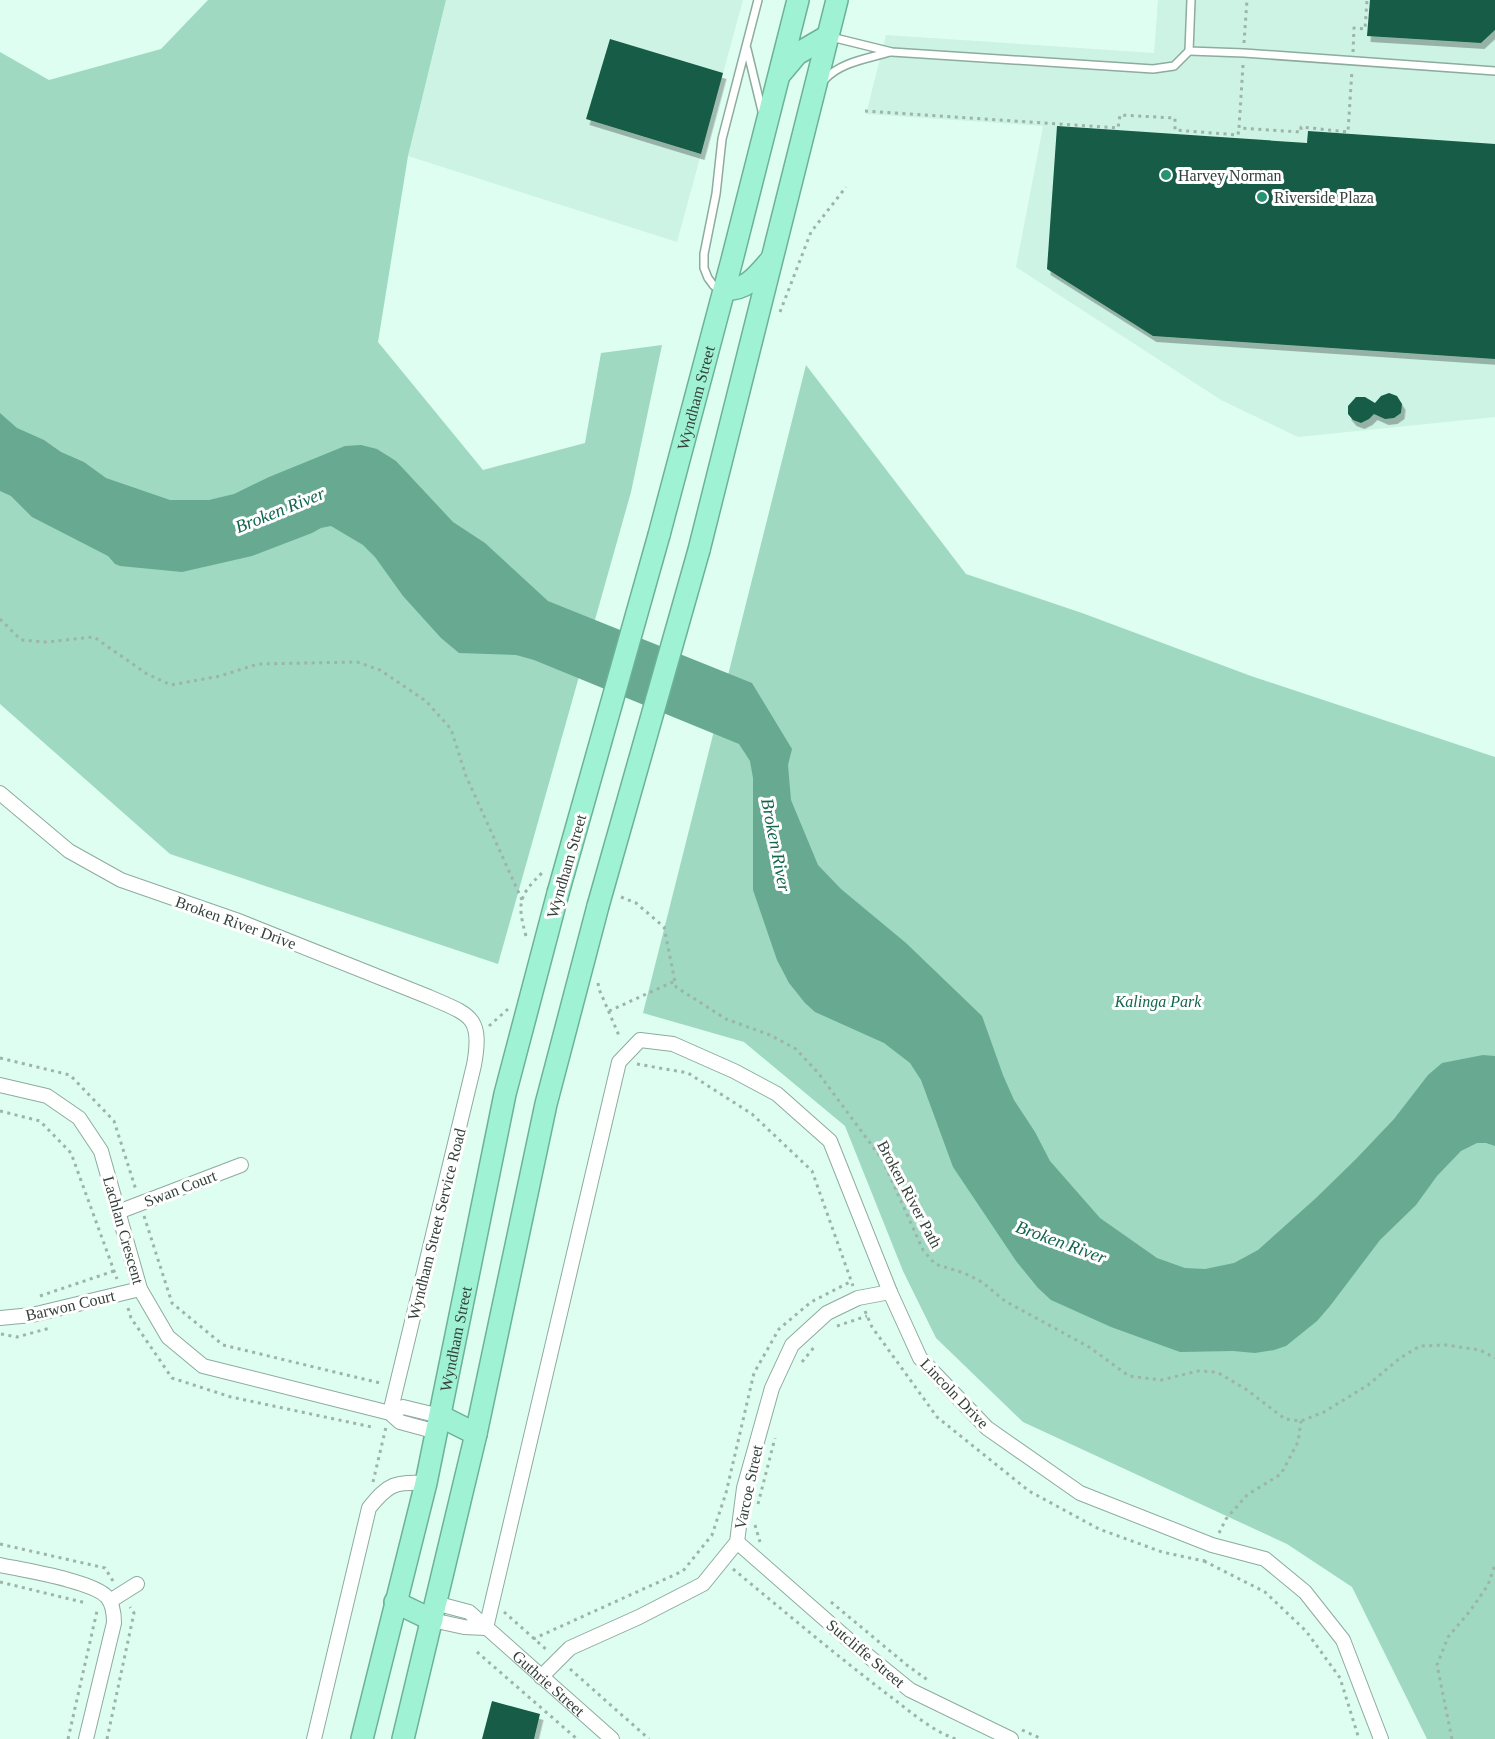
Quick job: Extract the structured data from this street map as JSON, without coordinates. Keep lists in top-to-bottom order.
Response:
{
  "streets": {
    "highway": ["Wyndham Street"],
    "street": [
      "Broken River Drive",
      "Swan Court",
      "Wyndham Street Service Road",
      "Lachlan Crescent",
      "Barwon Court",
      "Lincoln Drive",
      "Varcoe Street",
      "Sutcliffe Street",
      "Guthrie Street"
    ],
    "path": ["Broken River Path"]
  },
  "crossings": [
    ["Wyndham Street", "Lachlan Crescent"],
    ["Broken River Drive", "Wyndham Street Service Road"],
    ["Swan Court", "Lachlan Crescent"],
    ["Wyndham Street Service Road", "Lachlan Crescent"],
    ["Lachlan Crescent", "Barwon Court"],
    ["Lincoln Drive", "Varcoe Street"],
    ["Varcoe Street", "Sutcliffe Street"],
    ["Varcoe Street", "Guthrie Street"]
  ],
  "water": ["Broken River"],
  "parks": ["Kalinga Park"],
  "places": ["Harvey Norman", "Riverside Plaza"]
}
